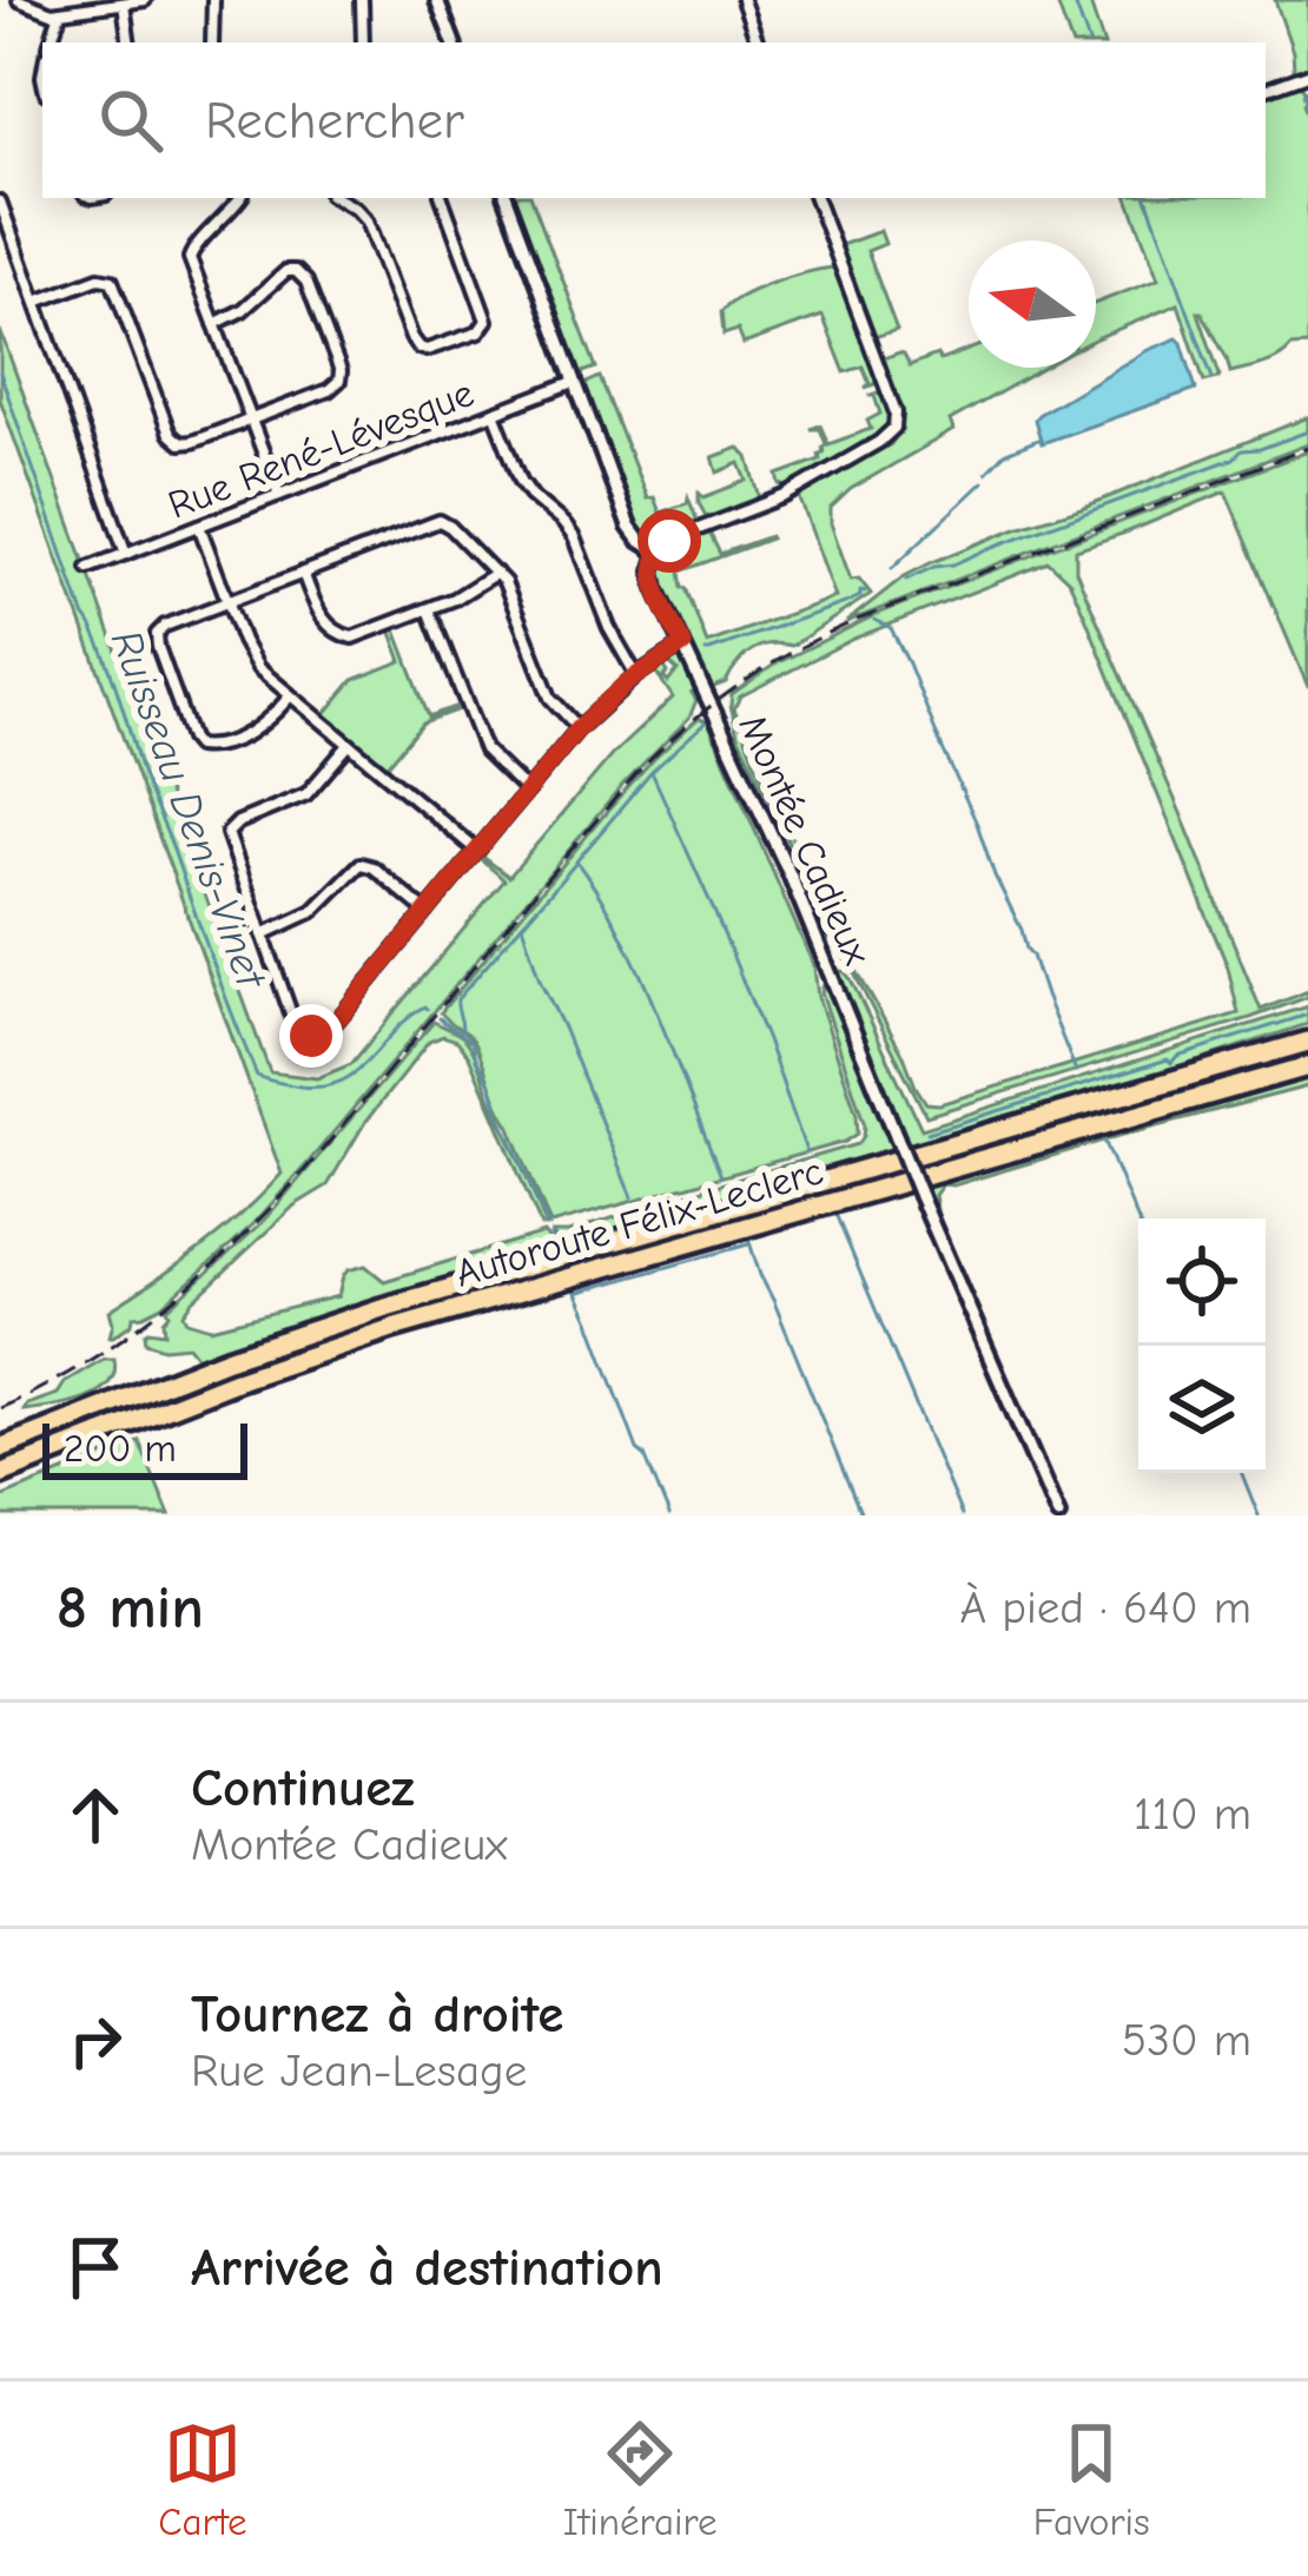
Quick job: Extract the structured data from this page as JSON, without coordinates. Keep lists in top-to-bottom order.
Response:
{
  "streets": {
    "highway": ["Autoroute Félix-Leclerc"],
    "street": ["Rue René-Lévesque", "Montée Cadieux"]
  },
  "crossings": [
    ["Rue René-Lévesque", "Montée Cadieux"]
  ],
  "water": ["Ruisseau Denis-Vinet"],
  "scale_bar": "200 m",
  "north": "left",
  "page": {
    "search": "Rechercher",
    "scale": "200 m",
    "heading": ["8 min", "À pied · 640 m"],
    "list": [
      ["Continuez", "Montée Cadieux", "110 m"],
      ["Tournez à droite", "Rue Jean-Lesage", "530 m"],
      "Arrivée à destination"
    ],
    "nav": ["Carte", "Itinéraire", "Favoris"]
  }
}
